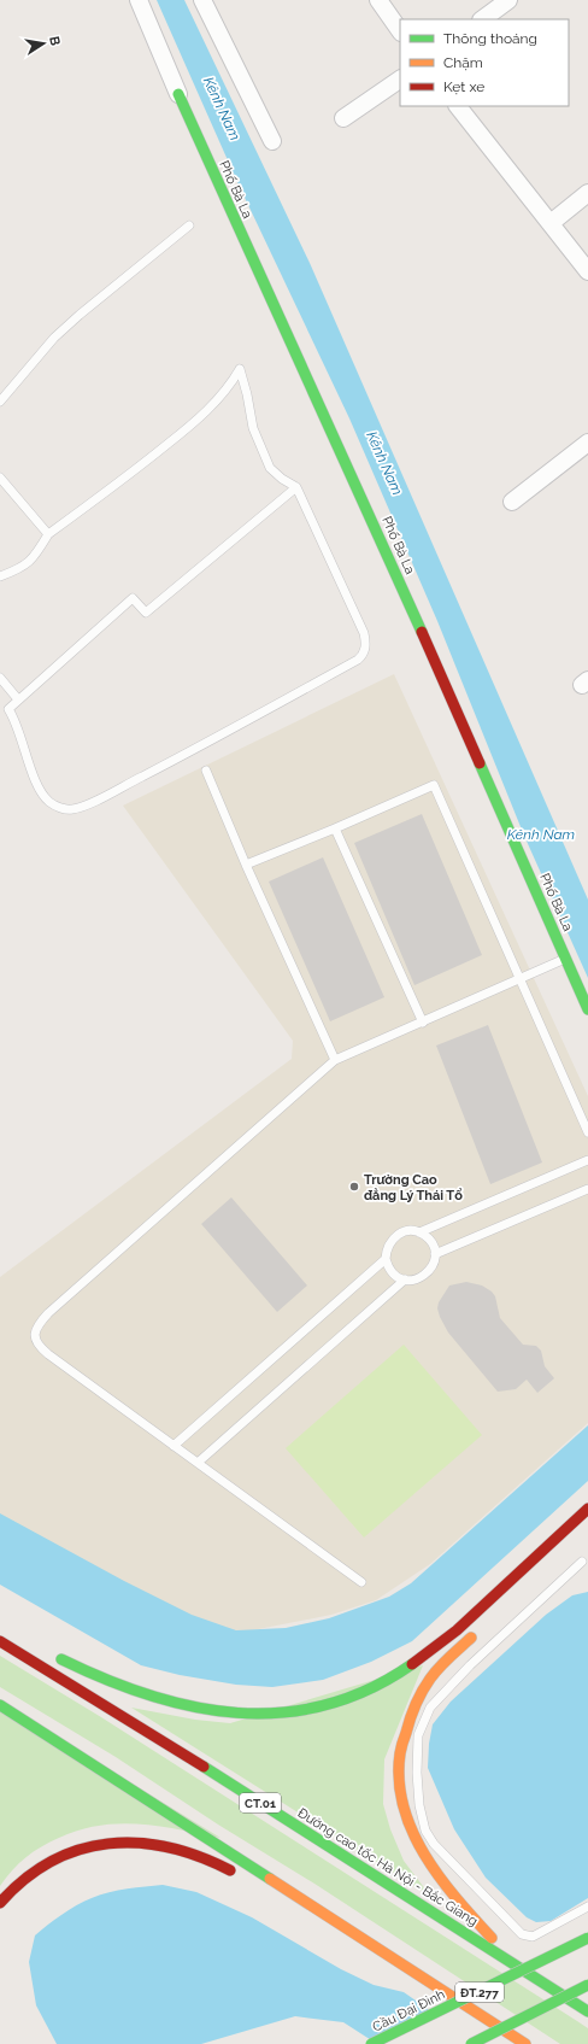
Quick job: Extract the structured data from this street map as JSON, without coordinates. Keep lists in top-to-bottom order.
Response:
{
  "streets": {
    "main road": [
      "Phố Bà La",
      "CT.01",
      "Đường cao tốc Hà Nội - Bắc Giang",
      "ĐT.277",
      "Cầu Đại Đình"
    ]
  },
  "water": ["Kênh Nam"],
  "places": ["Trường Cao đẳng Lý Thái Tổ"],
  "legend": ["Thông thoáng", "Chậm", "Kẹt xe"],
  "north": "right"
}
